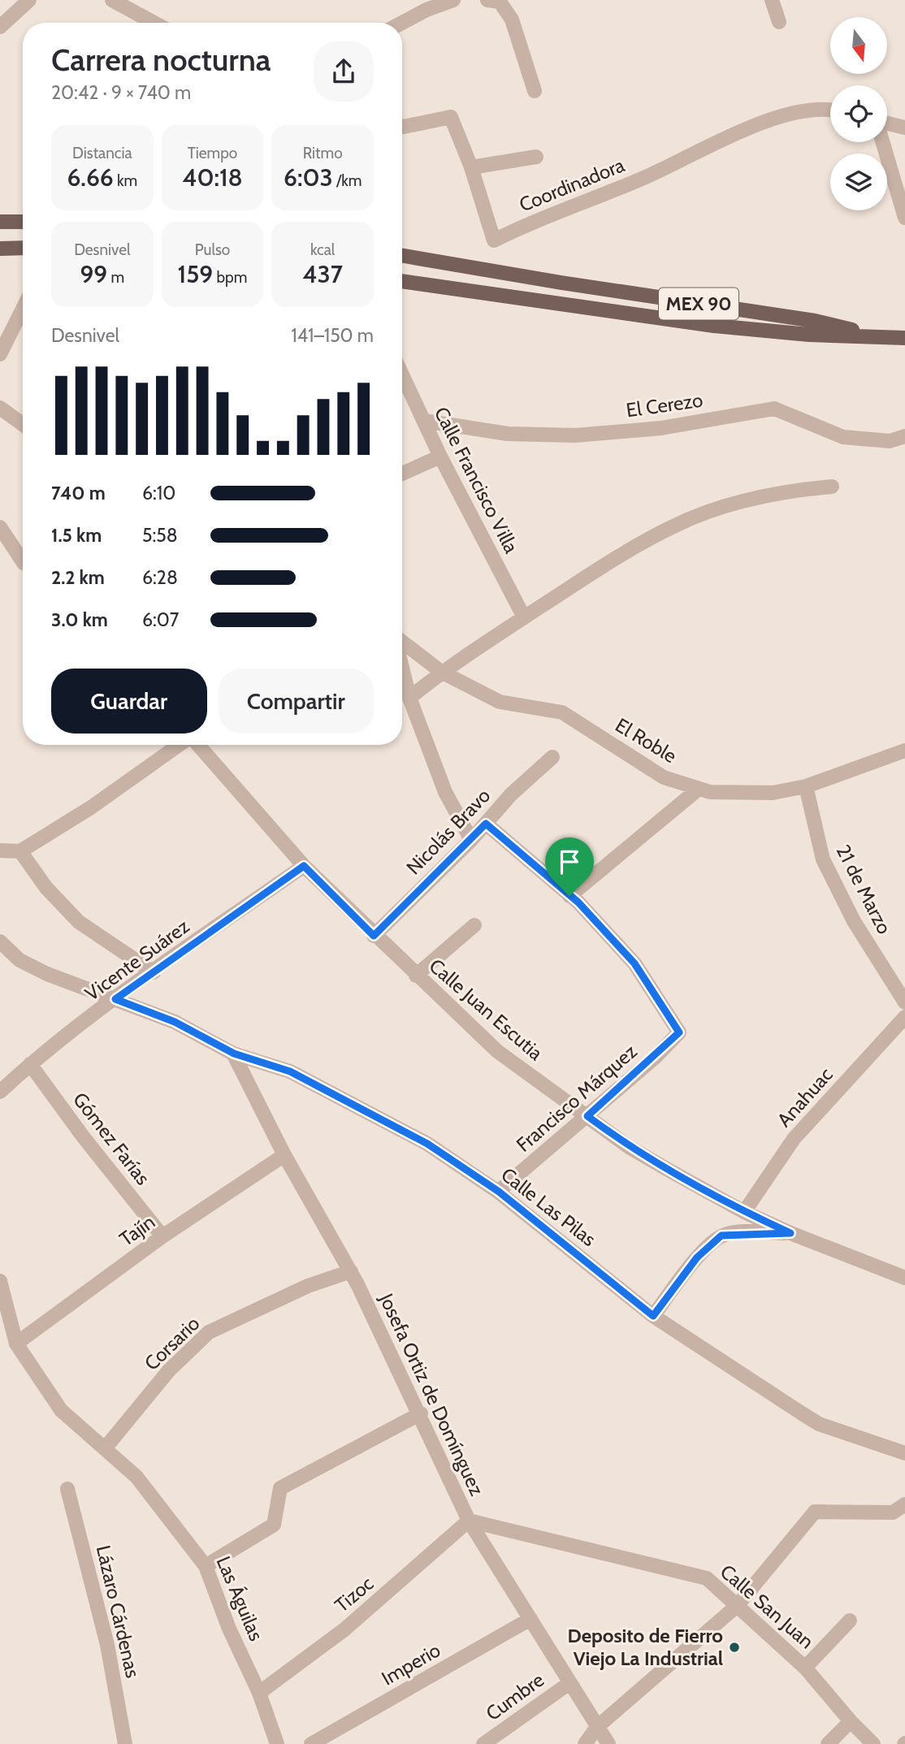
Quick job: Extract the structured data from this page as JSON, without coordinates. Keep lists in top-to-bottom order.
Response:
{
  "streets": {
    "main road": ["MEX 90"],
    "street": [
      "Coordinadora",
      "El Cerezo",
      "Calle Francisco Villa",
      "El Roble",
      "Nicolás Bravo",
      "21 de Marzo",
      "Vicente Suárez",
      "Calle Juan Escutia",
      "Anahuac",
      "Francisco Márquez",
      "Gómez Farías",
      "Calle Las Pilas",
      "Tajín",
      "Corsario",
      "Josefa Ortiz de Domínguez",
      "Tizoc",
      "Las Águilas",
      "Calle San Juan",
      "Lázaro Cárdenas",
      "Imperio",
      "Cumbre"
    ]
  },
  "crossings": [
    ["El Cerezo", "Calle Francisco Villa"],
    ["El Roble", "21 de Marzo"],
    ["Nicolás Bravo", "Calle Juan Escutia"],
    ["Vicente Suárez", "Calle Juan Escutia"],
    ["Vicente Suárez", "Gómez Farías"],
    ["Vicente Suárez", "Calle Las Pilas"],
    ["Calle Juan Escutia", "Anahuac"],
    ["Calle Juan Escutia", "Francisco Márquez"],
    ["Francisco Márquez", "Calle Las Pilas"],
    ["Gómez Farías", "Tajín"],
    ["Calle Las Pilas", "Josefa Ortiz de Domínguez"],
    ["Tajín", "Josefa Ortiz de Domínguez"],
    ["Tajín", "Las Águilas"],
    ["Corsario", "Josefa Ortiz de Domínguez"],
    ["Corsario", "Las Águilas"],
    ["Josefa Ortiz de Domínguez", "Tizoc"],
    ["Josefa Ortiz de Domínguez", "Calle San Juan"],
    ["Josefa Ortiz de Domínguez", "Imperio"],
    ["Josefa Ortiz de Domínguez", "Cumbre"],
    ["Tizoc", "Las Águilas"],
    ["Tizoc", "Calle San Juan"]
  ],
  "places": ["Deposito de Fierro Viejo La Industrial"],
  "north": "bottom",
  "page": {
    "heading": ["Carrera nocturna", "20:42 · 9 × 740 m"],
    "stats": [
      ["Distancia", "6.66 km"],
      ["Tiempo", "40:18"],
      ["Ritmo", "6:03 /km"],
      ["Desnivel", "99 m"],
      ["Pulso", "159 bpm"],
      ["kcal", "437"]
    ],
    "chart": ["Desnivel", "141–150 m"],
    "list": [
      {
        "name": "740 m",
        "note": "6:10"
      },
      {
        "name": "1.5 km",
        "note": "5:58"
      },
      {
        "name": "2.2 km",
        "note": "6:28"
      },
      {
        "name": "3.0 km",
        "note": "6:07"
      }
    ],
    "buttons": ["Guardar", "Compartir"]
  }
}
